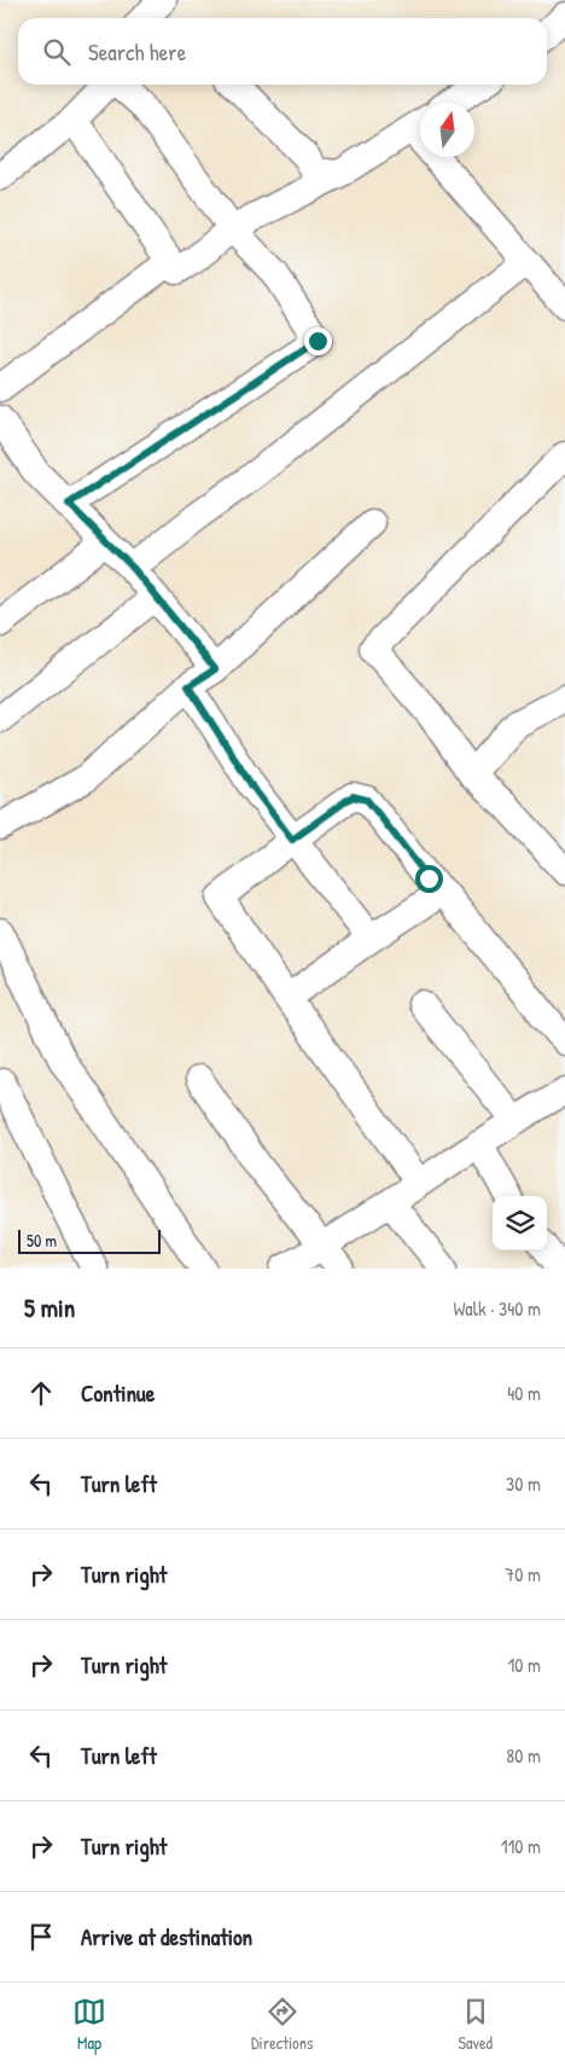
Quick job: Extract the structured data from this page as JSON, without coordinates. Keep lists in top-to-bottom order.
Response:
{
  "scale_bar": "50 m",
  "north": "top",
  "page": {
    "search": "Search here",
    "scale": "50 m",
    "heading": ["5 min", "Walk · 340 m"],
    "list": [
      ["Continue", "40 m"],
      ["Turn left", "30 m"],
      ["Turn right", "70 m"],
      ["Turn right", "10 m"],
      ["Turn left", "80 m"],
      ["Turn right", "110 m"],
      "Arrive at destination"
    ],
    "nav": ["Map", "Directions", "Saved"]
  }
}
